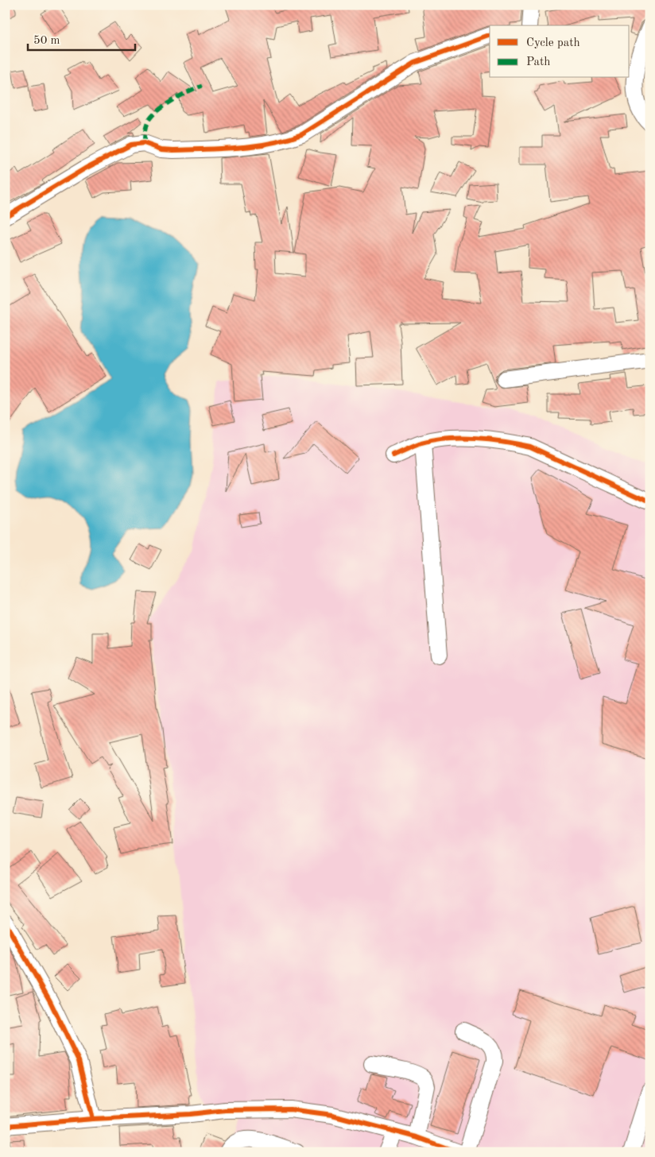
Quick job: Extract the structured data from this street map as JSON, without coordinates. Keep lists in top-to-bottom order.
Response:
{
  "legend": ["Cycle path", "Path"],
  "scale_bar": "50 m"
}
